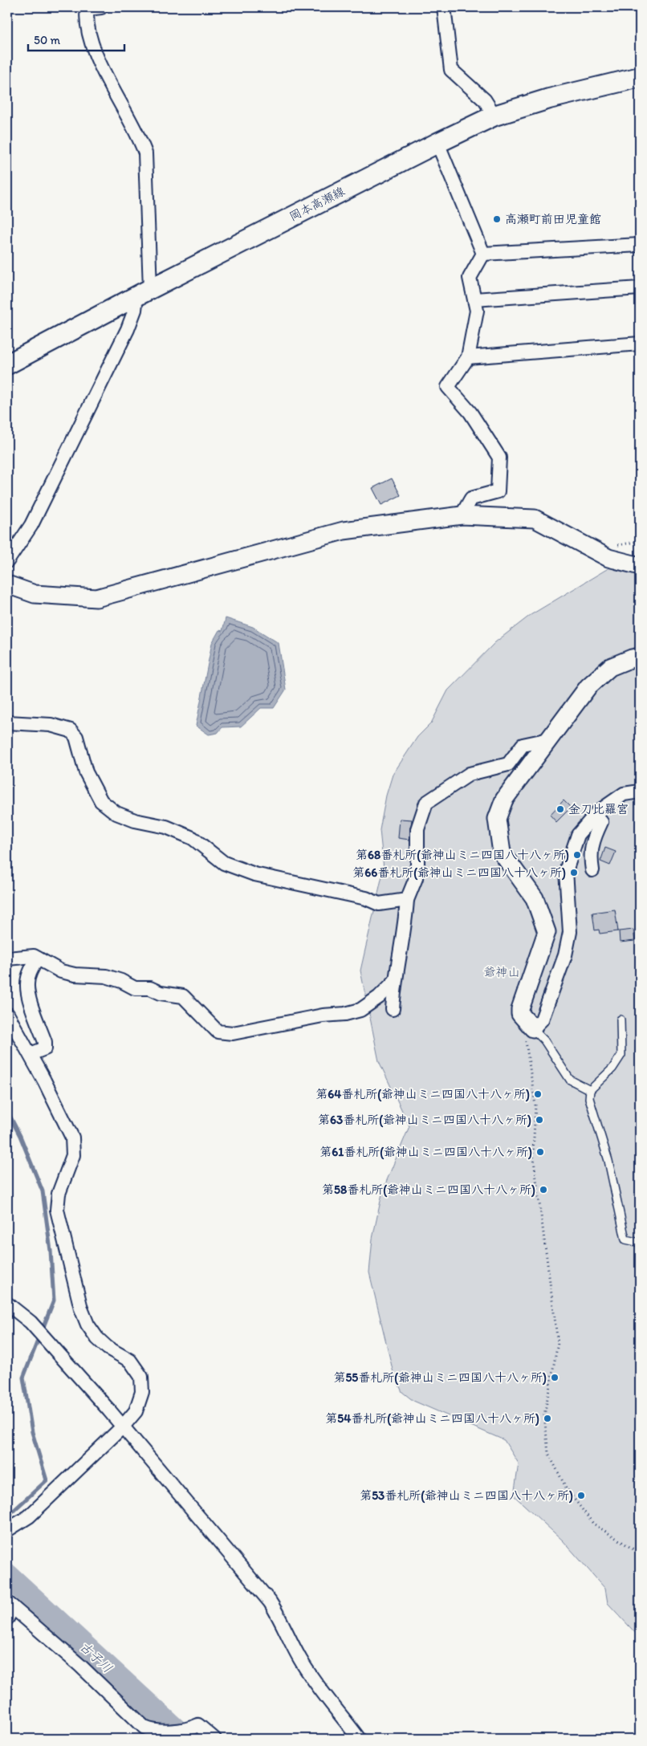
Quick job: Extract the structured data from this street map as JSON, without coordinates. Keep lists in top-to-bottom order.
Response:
{
  "streets": {
    "main road": ["岡本高瀬線"]
  },
  "water": ["古子川"],
  "parks": ["爺神山"],
  "places": [
    "高瀬町前田児童館",
    "金刀比羅宮",
    "第68番札所(爺神山ミニ四国八十八ヶ所)",
    "第66番札所(爺神山ミニ四国八十八ヶ所)",
    "第64番札所(爺神山ミニ四国八十八ヶ所)",
    "第63番札所(爺神山ミニ四国八十八ヶ所)",
    "第61番札所(爺神山ミニ四国八十八ヶ所)",
    "第58番札所(爺神山ミニ四国八十八ヶ所)",
    "第55番札所(爺神山ミニ四国八十八ヶ所)",
    "第54番札所(爺神山ミニ四国八十八ヶ所)",
    "第53番札所(爺神山ミニ四国八十八ヶ所)"
  ],
  "scale_bar": "50 m"
}
